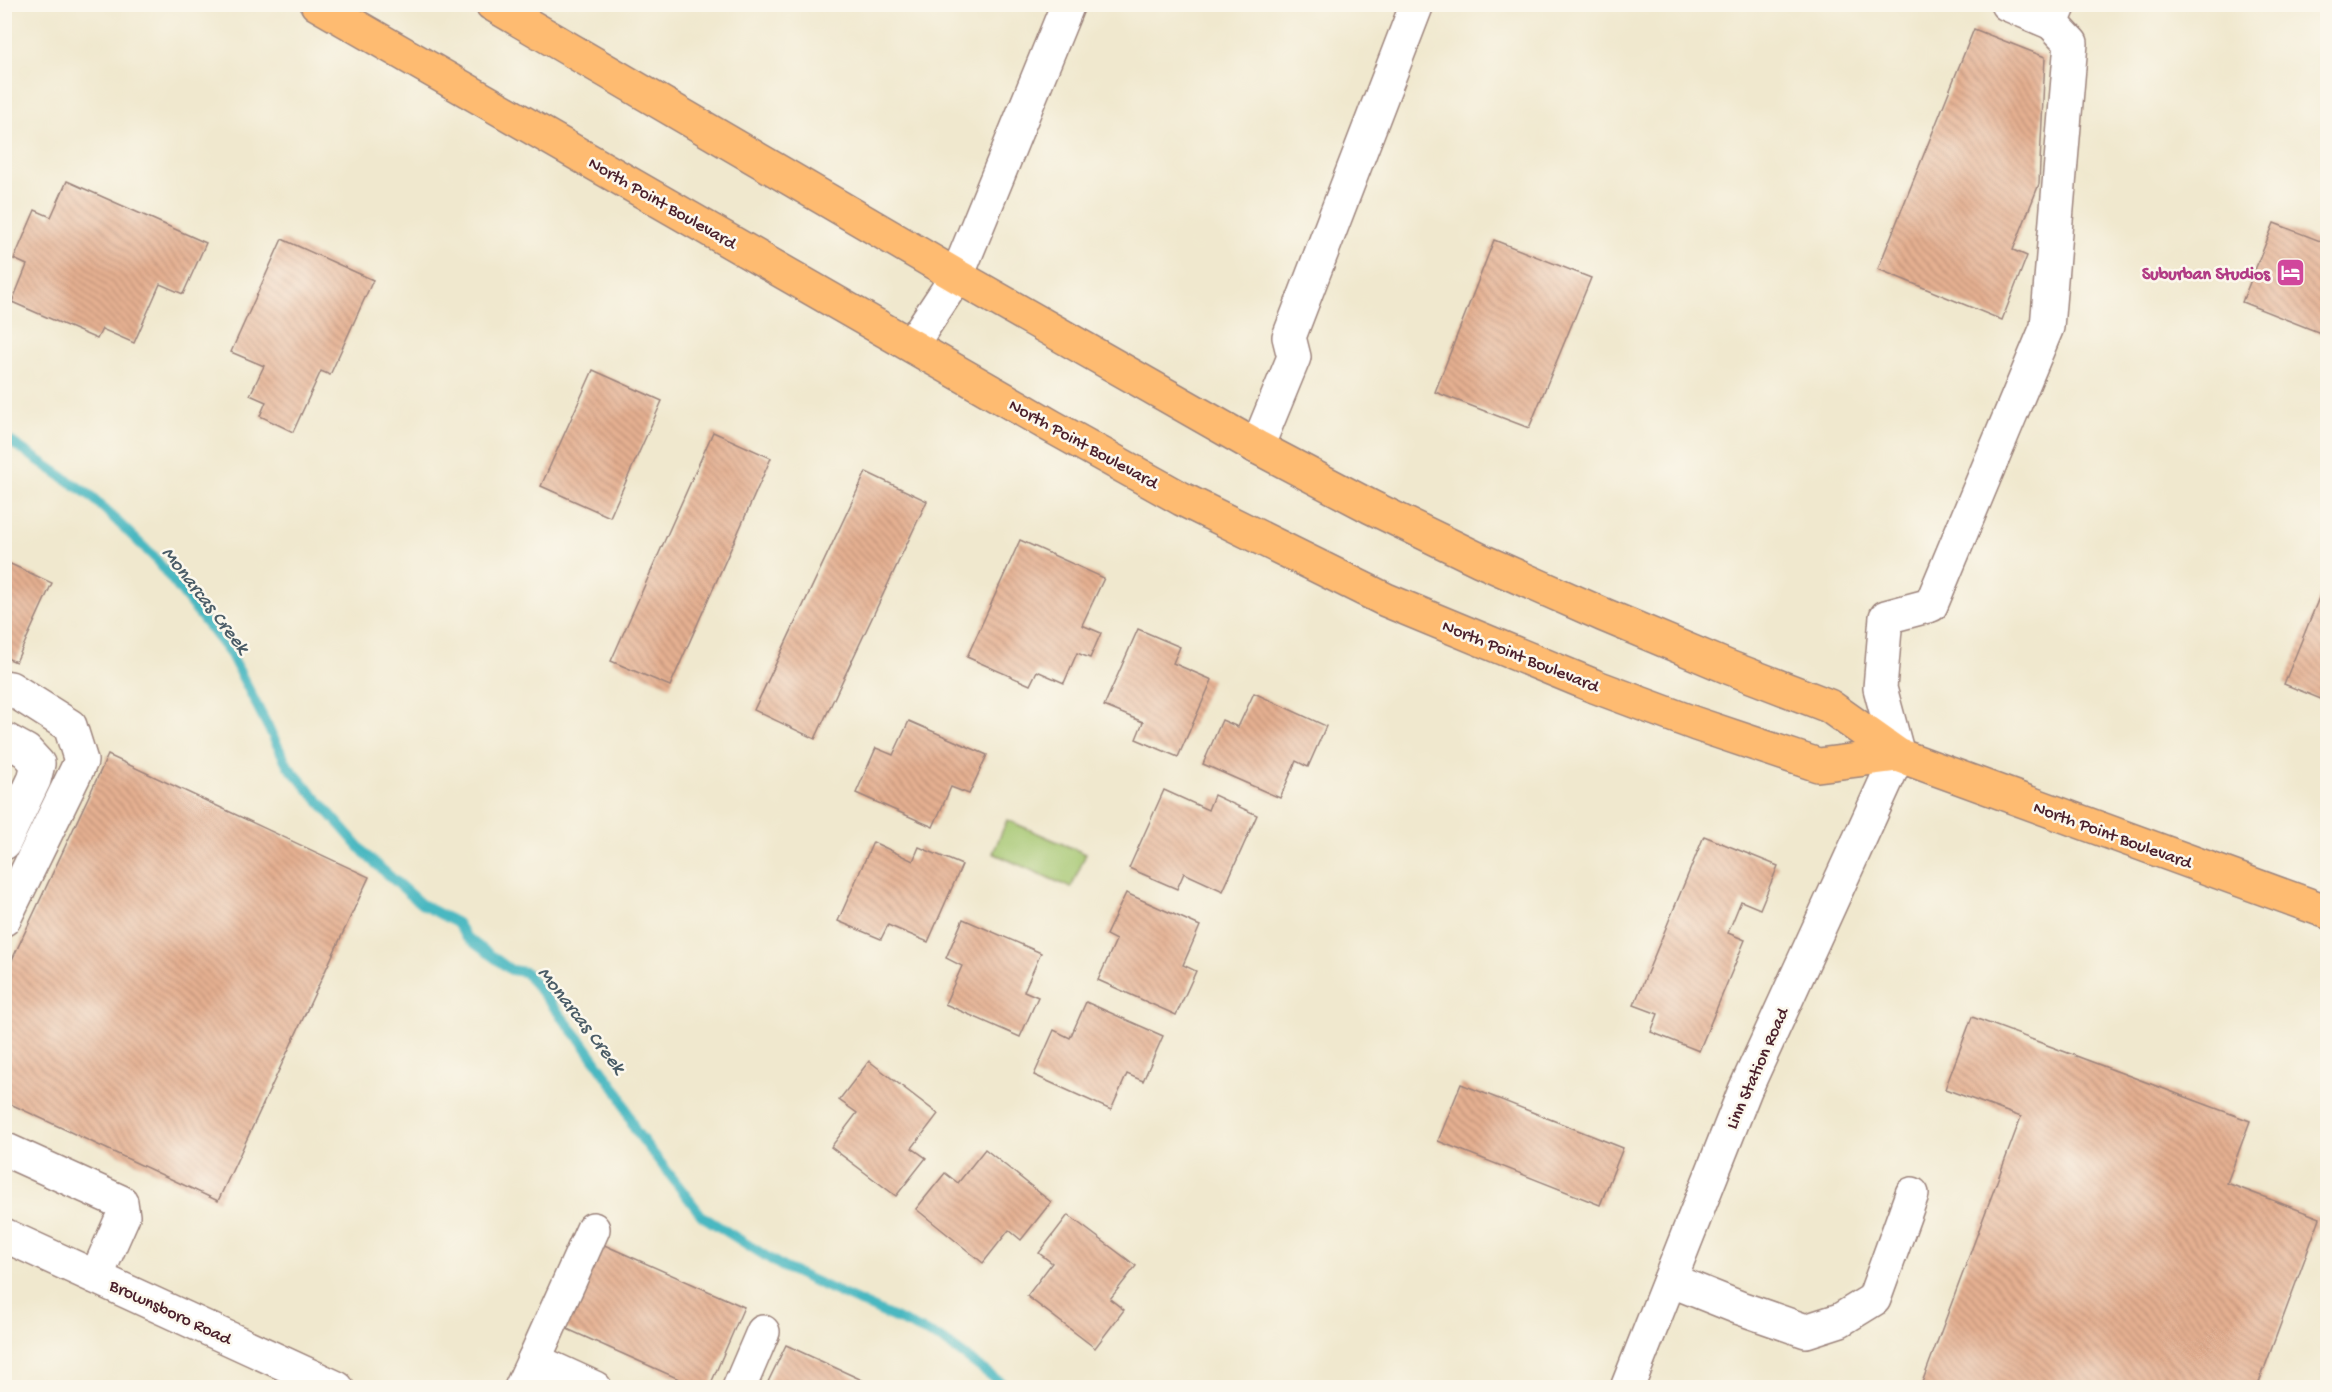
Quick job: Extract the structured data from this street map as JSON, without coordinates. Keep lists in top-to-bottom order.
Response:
{
  "streets": {
    "main road": ["North Point Boulevard"],
    "street": ["Linn Station Road", "Brownsboro Road"]
  },
  "crossings": [
    ["North Point Boulevard", "Linn Station Road"]
  ],
  "water": ["Monarcas Creek"],
  "places": {
    "hotel": ["Suburban Studios"]
  }
}
